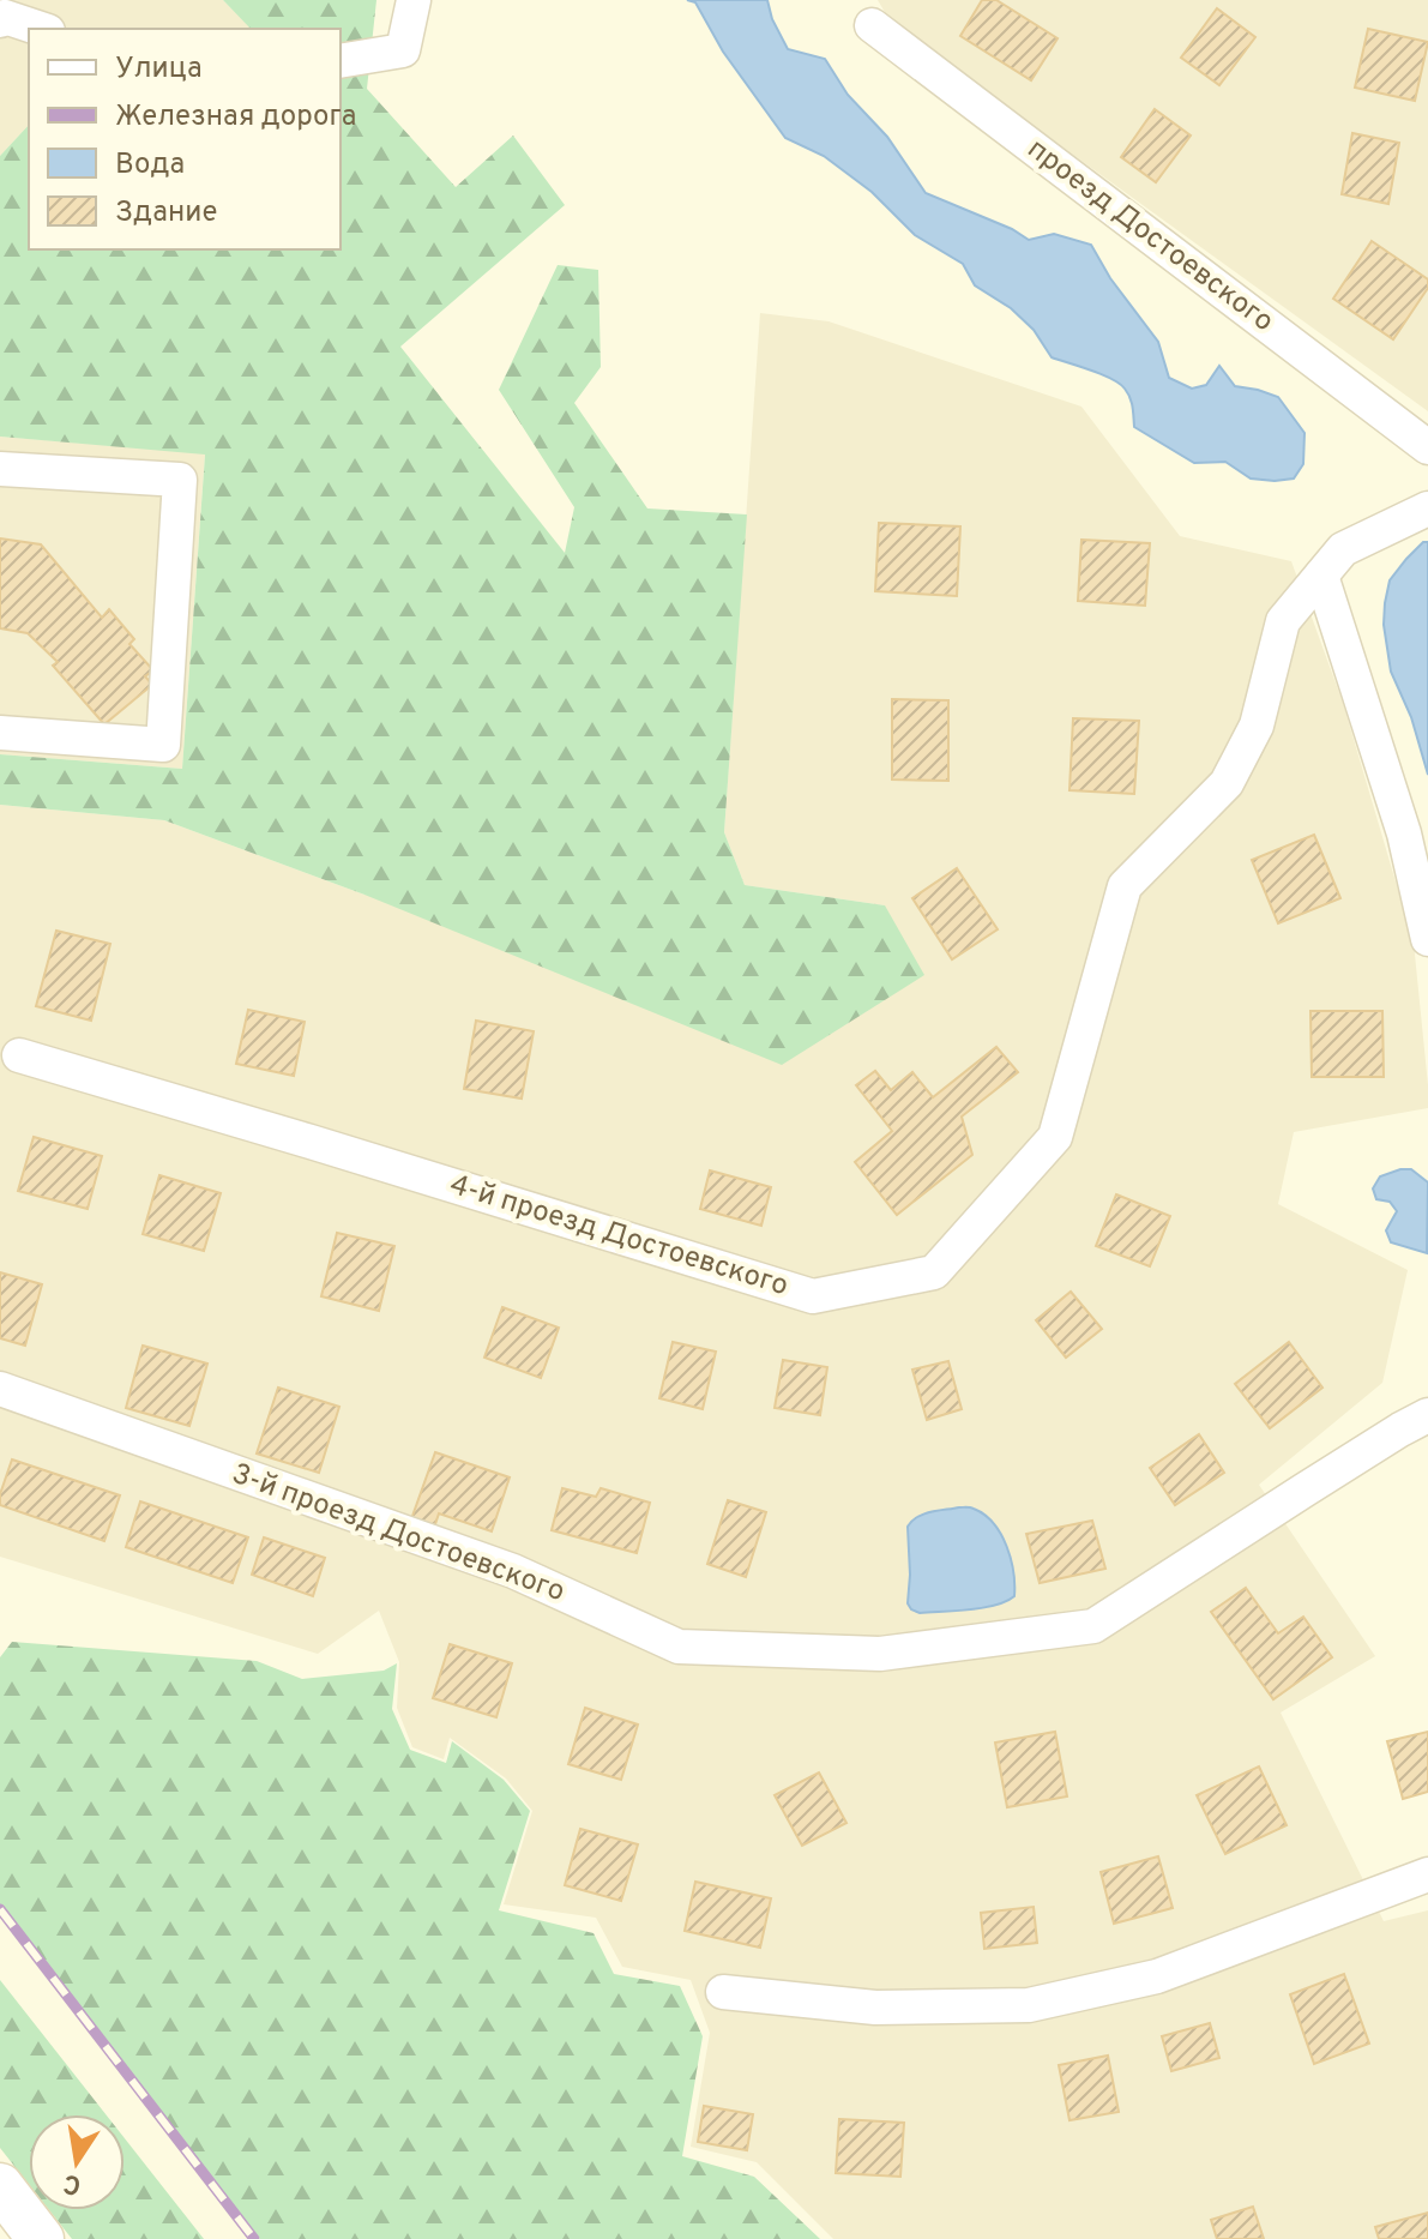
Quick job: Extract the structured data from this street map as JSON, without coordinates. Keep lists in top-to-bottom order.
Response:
{
  "streets": {
    "street": ["проезд Достоевского", "4-й проезд Достоевского", "3-й проезд Достоевского"]
  },
  "legend": [
    "Улица",
    "Железная дорога",
    "Вода",
    "Здание"
  ],
  "north": "bottom"
}
